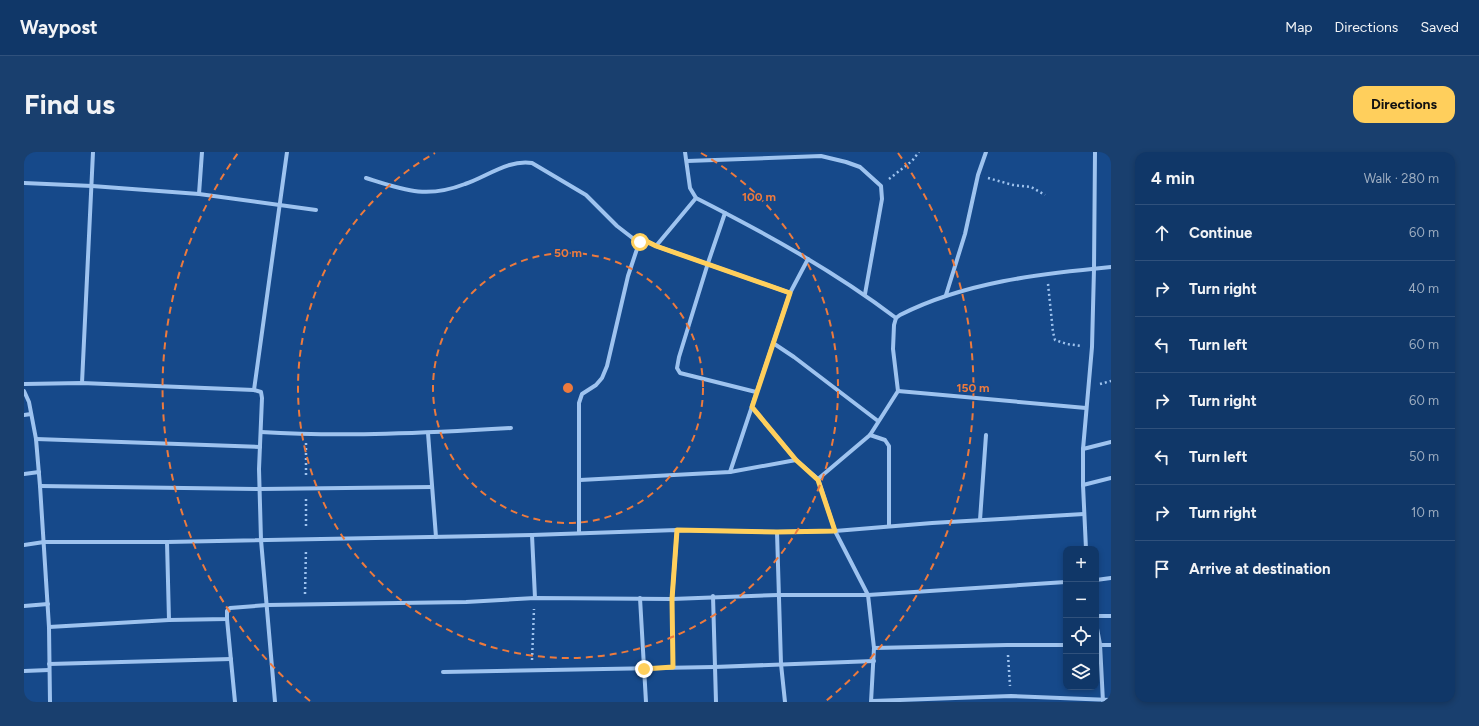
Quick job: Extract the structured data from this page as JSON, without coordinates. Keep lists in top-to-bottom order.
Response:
{
  "page": {
    "header": "Waypost",
    "nav": ["Map", "Directions", "Saved"],
    "buttons": "Directions",
    "title": "Find us",
    "heading": ["4 min", "Walk · 280 m"],
    "list": [
      ["Continue", "60 m"],
      ["Turn right", "40 m"],
      ["Turn left", "60 m"],
      ["Turn right", "60 m"],
      ["Turn left", "50 m"],
      ["Turn right", "10 m"],
      "Arrive at destination"
    ],
    "map_buttons": ["+", "−"]
  },
  "rings": ["100 m", "50 m", "150 m"]
}
